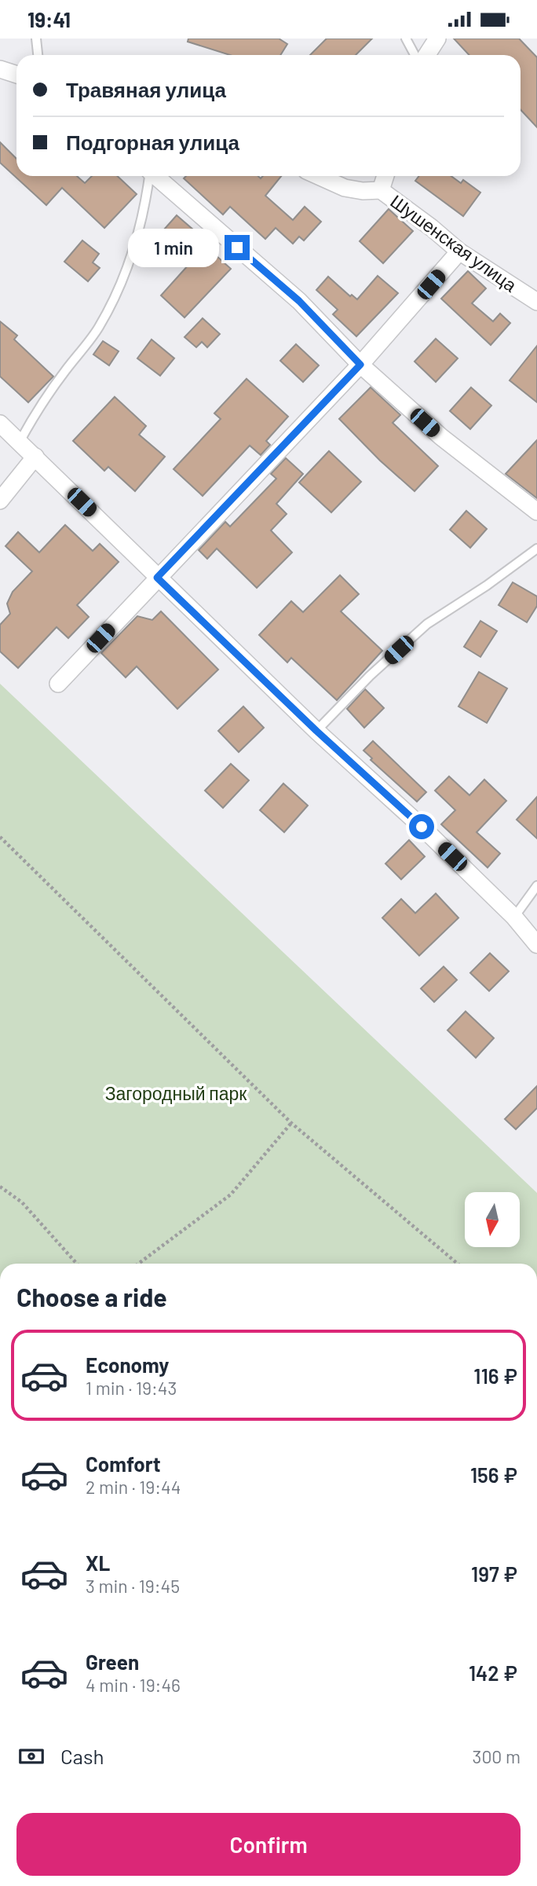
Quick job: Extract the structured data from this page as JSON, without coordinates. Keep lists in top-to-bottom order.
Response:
{
  "streets": {
    "street": ["Шушенская улица"]
  },
  "parks": ["Загородный парк"],
  "north": "bottom",
  "page": {
    "status": "19:41",
    "banner": ["Травяная улица", "Подгорная улица"],
    "bubble": "1 min",
    "heading": "Choose a ride",
    "list": [
      {
        "name": "Economy",
        "note": "1 min · 19:43",
        "value": "116 ₽"
      },
      {
        "name": "Comfort",
        "note": "2 min · 19:44",
        "value": "156 ₽"
      },
      {
        "name": "XL",
        "note": "3 min · 19:45",
        "value": "197 ₽"
      },
      {
        "name": "Green",
        "note": "4 min · 19:46",
        "value": "142 ₽"
      }
    ],
    "pay": ["Cash", "300 m"],
    "buttons": "Confirm"
  }
}
